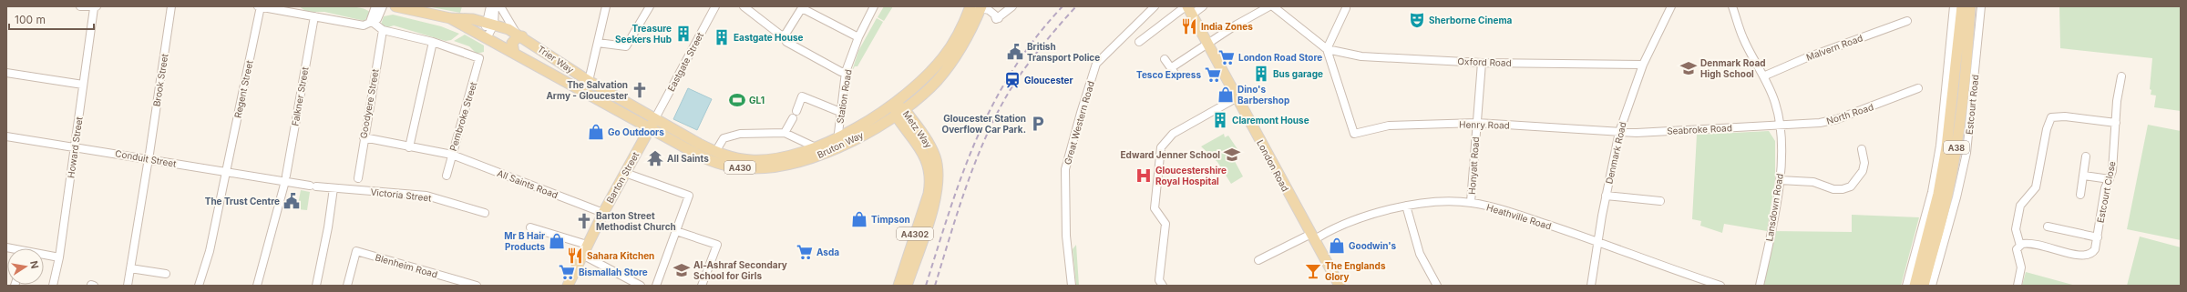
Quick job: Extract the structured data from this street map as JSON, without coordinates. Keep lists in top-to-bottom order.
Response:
{
  "streets": {
    "main road": [
      "Trier Way",
      "Estcourt Road",
      "Metz Way",
      "Bruton Way",
      "A38",
      "London Road",
      "A430",
      "Barton Street",
      "A4302"
    ],
    "street": [
      "Malvern Road",
      "Eastgate Street",
      "Oxford Road",
      "Brook Street",
      "Regent Street",
      "Falkner Street",
      "Station Road",
      "Goodyere Street",
      "North Road",
      "Pembroke Street",
      "Great Western Road",
      "Henry Road",
      "Seabroke Road",
      "Howard Street",
      "Denmark Road",
      "Conduit Street",
      "Honyatt Road",
      "All Saints Road",
      "Estcourt Close",
      "Victoria Street",
      "Lansdown Road",
      "Heathville Road",
      "Blenheim Road"
    ]
  },
  "crossings": [
    ["Malvern Road", "Lansdown Road"],
    ["Trier Way", "Eastgate Street"],
    ["Trier Way", "Bruton Way"],
    ["Trier Way", "Barton Street"],
    ["Eastgate Street", "Bruton Way"],
    ["Eastgate Street", "Barton Street"],
    ["Oxford Road", "Henry Road"],
    ["Oxford Road", "Denmark Road"],
    ["Oxford Road", "Honyatt Road"],
    ["Brook Street", "Conduit Street"],
    ["Regent Street", "Conduit Street"],
    ["Falkner Street", "Conduit Street"],
    ["Falkner Street", "Victoria Street"],
    ["Station Road", "Bruton Way"],
    ["Goodyere Street", "All Saints Road"],
    ["North Road", "Seabroke Road"],
    ["North Road", "Lansdown Road"],
    ["Pembroke Street", "All Saints Road"],
    ["Henry Road", "Seabroke Road"],
    ["Henry Road", "Denmark Road"],
    ["Henry Road", "Honyatt Road"],
    ["Metz Way", "Bruton Way"],
    ["Seabroke Road", "Denmark Road"],
    ["Seabroke Road", "Lansdown Road"],
    ["Bruton Way", "Barton Street"],
    ["Howard Street", "Conduit Street"],
    ["Denmark Road", "Heathville Road"],
    ["Conduit Street", "Victoria Street"],
    ["London Road", "Heathville Road"],
    ["Honyatt Road", "Heathville Road"],
    ["Barton Street", "All Saints Road"]
  ],
  "places": {
    "theatre": ["Sherborne Cinema"],
    "restaurant": ["India Zones", "Sahara Kitchen"],
    "building": [
      "Treasure Seekers Hub",
      "Eastgate House",
      "Bus garage",
      "Claremont House"
    ],
    "public building": ["British Transport Police", "The Trust Centre"],
    "supermarket": [
      "London Road Store",
      "Tesco Express",
      "Asda",
      "Bismallah Store"
    ],
    "school or university": ["Denmark Road High School", "Edward Jenner School", "Al-Ashraf Secondary School for Girls"],
    "station": ["Gloucester"],
    "church": ["The Salvation Army - Gloucester", "Barton Street Methodist Church"],
    "shop": [
      "Dino's Barbershop",
      "Go Outdoors",
      "Timpson",
      "Mr B Hair Products",
      "Goodwin's"
    ],
    "sports": ["GL1"],
    "parking": ["Gloucester Station Overflow Car Park."],
    "temple": ["All Saints"],
    "hospital": ["Gloucestershire Royal Hospital"],
    "bar": ["The Englands Glory"]
  },
  "scale_bar": "100 m",
  "north": "right"
}
